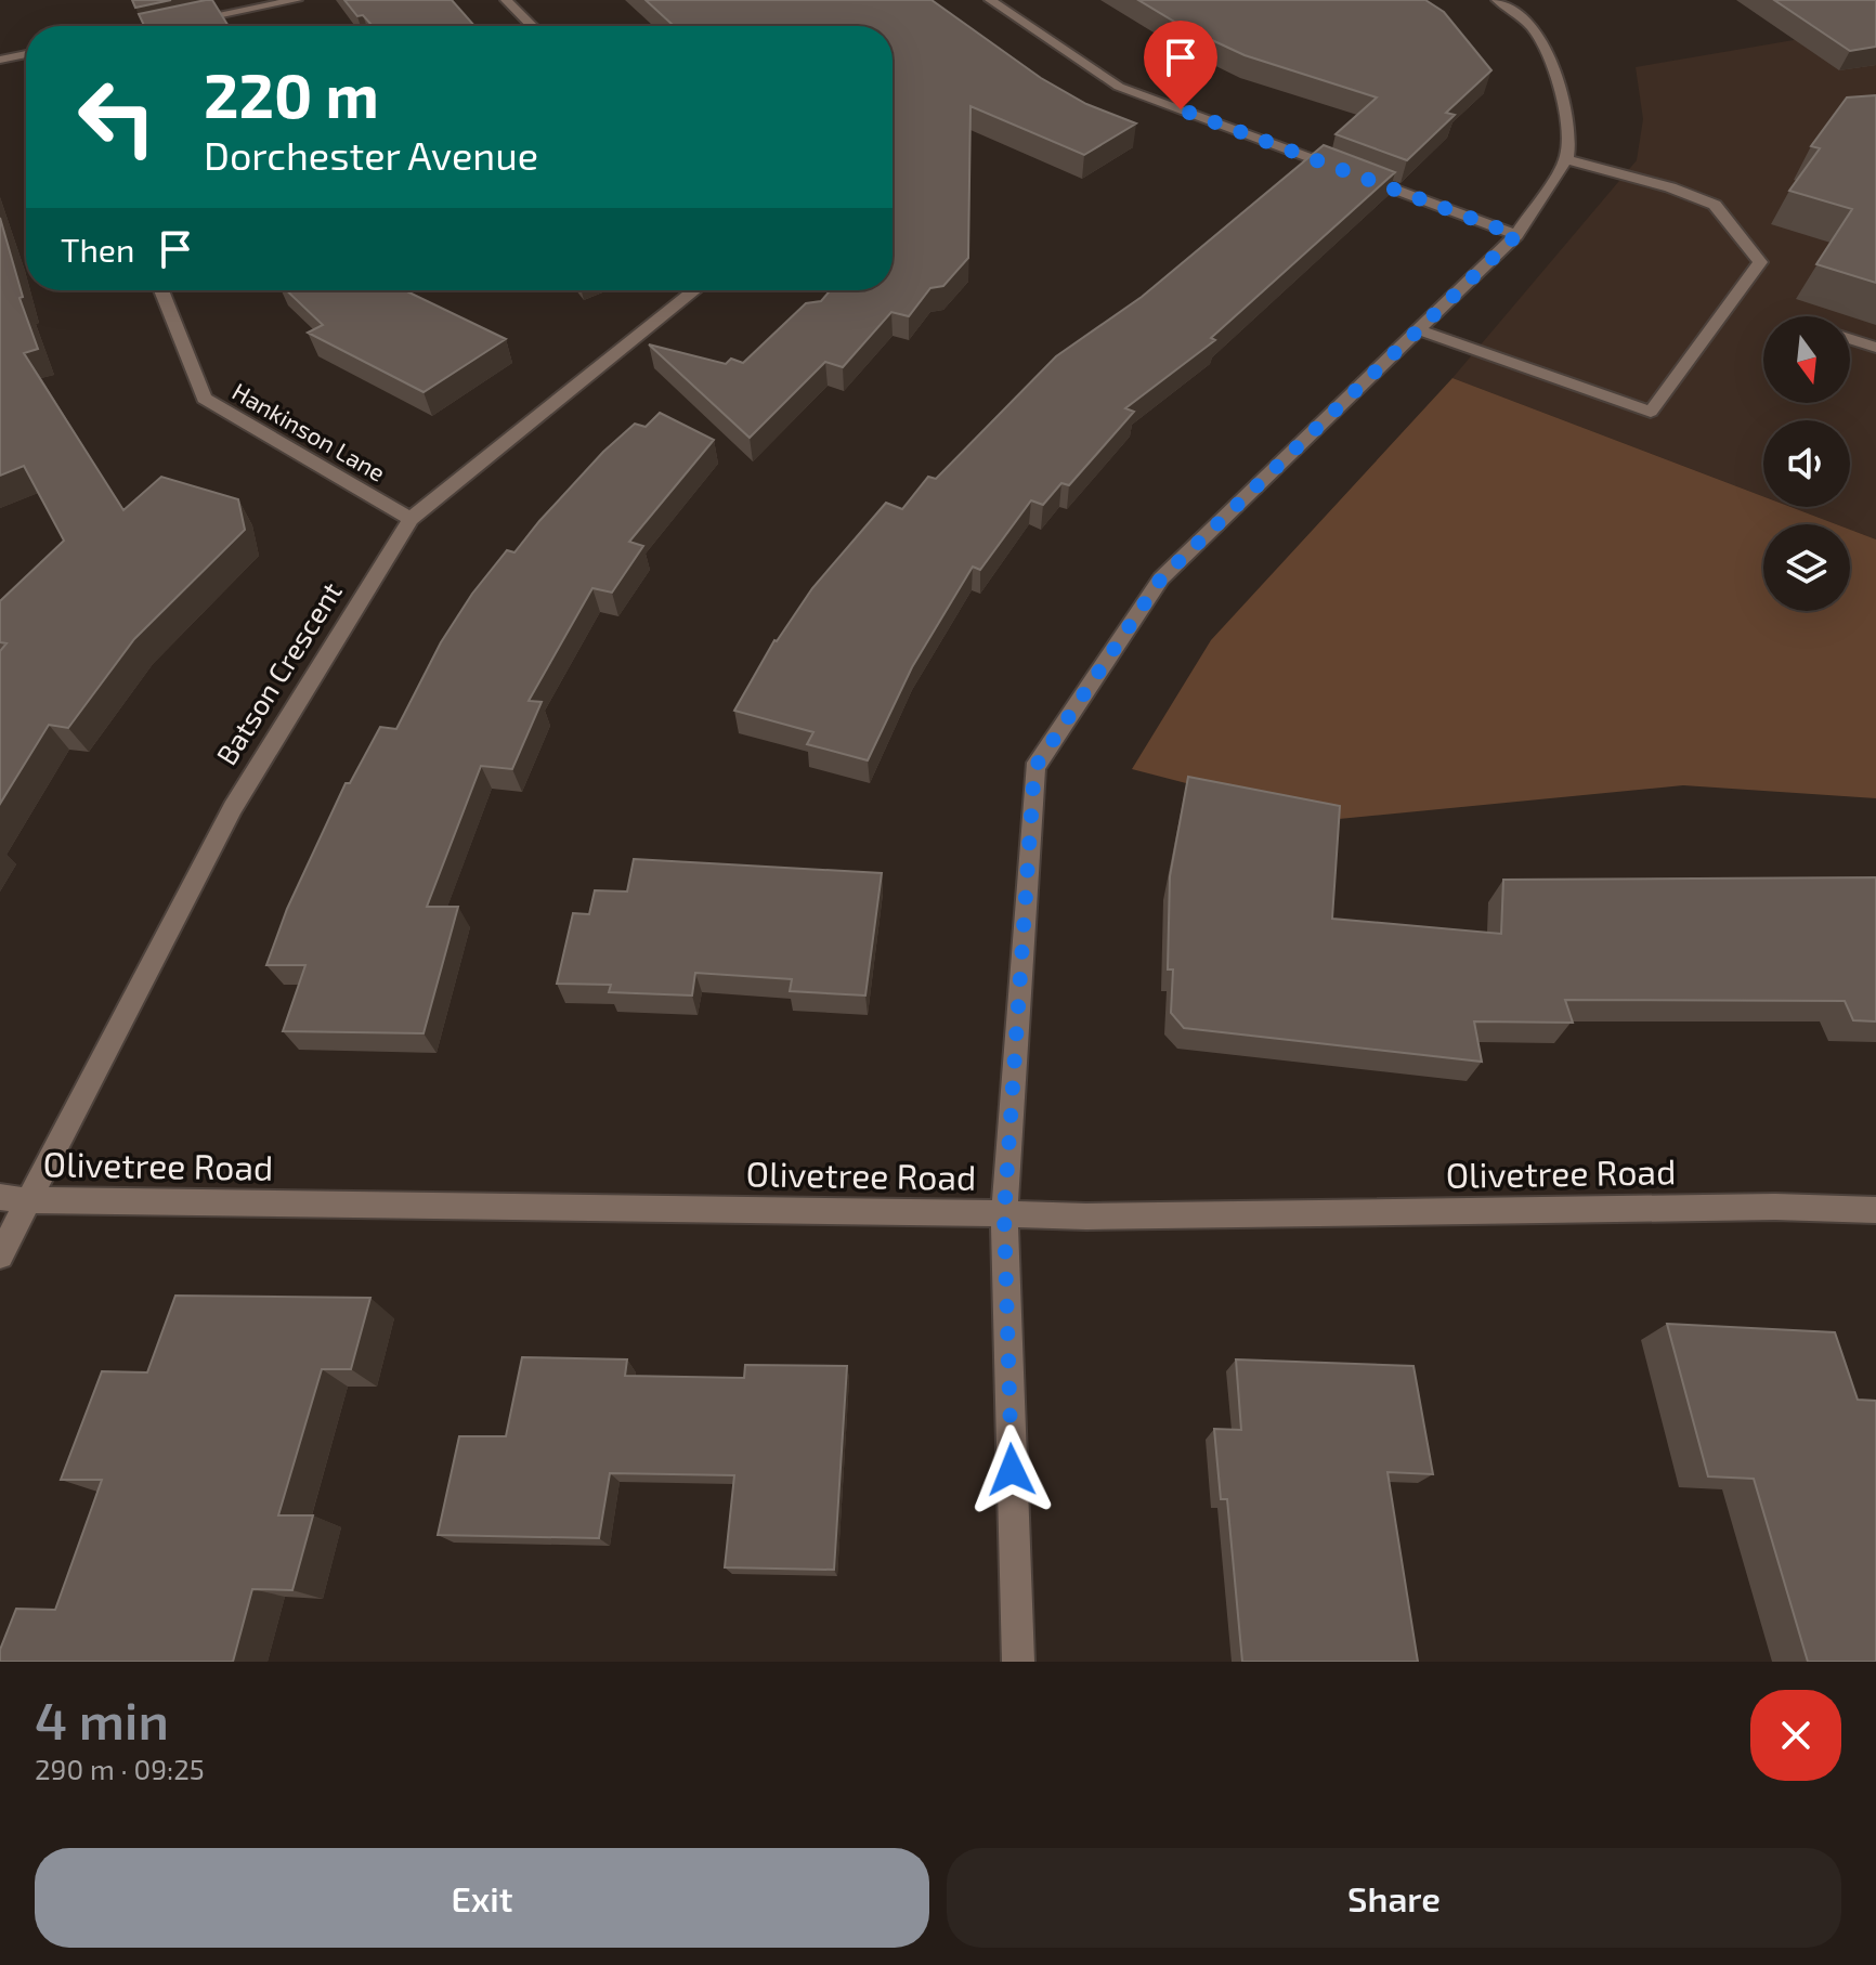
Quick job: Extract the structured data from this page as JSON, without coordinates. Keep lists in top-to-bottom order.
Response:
{
  "streets": {
    "street": ["Hankinson Lane", "Batson Crescent", "Olivetree Road"]
  },
  "crossings": [
    ["Hankinson Lane", "Batson Crescent"],
    ["Batson Crescent", "Olivetree Road"]
  ],
  "north": "bottom",
  "page": {
    "turn": ["220 m", "Dorchester Avenue"],
    "then": "Then",
    "heading": ["4 min", "290 m · 09:25"],
    "buttons": ["Exit", "Share"]
  }
}
